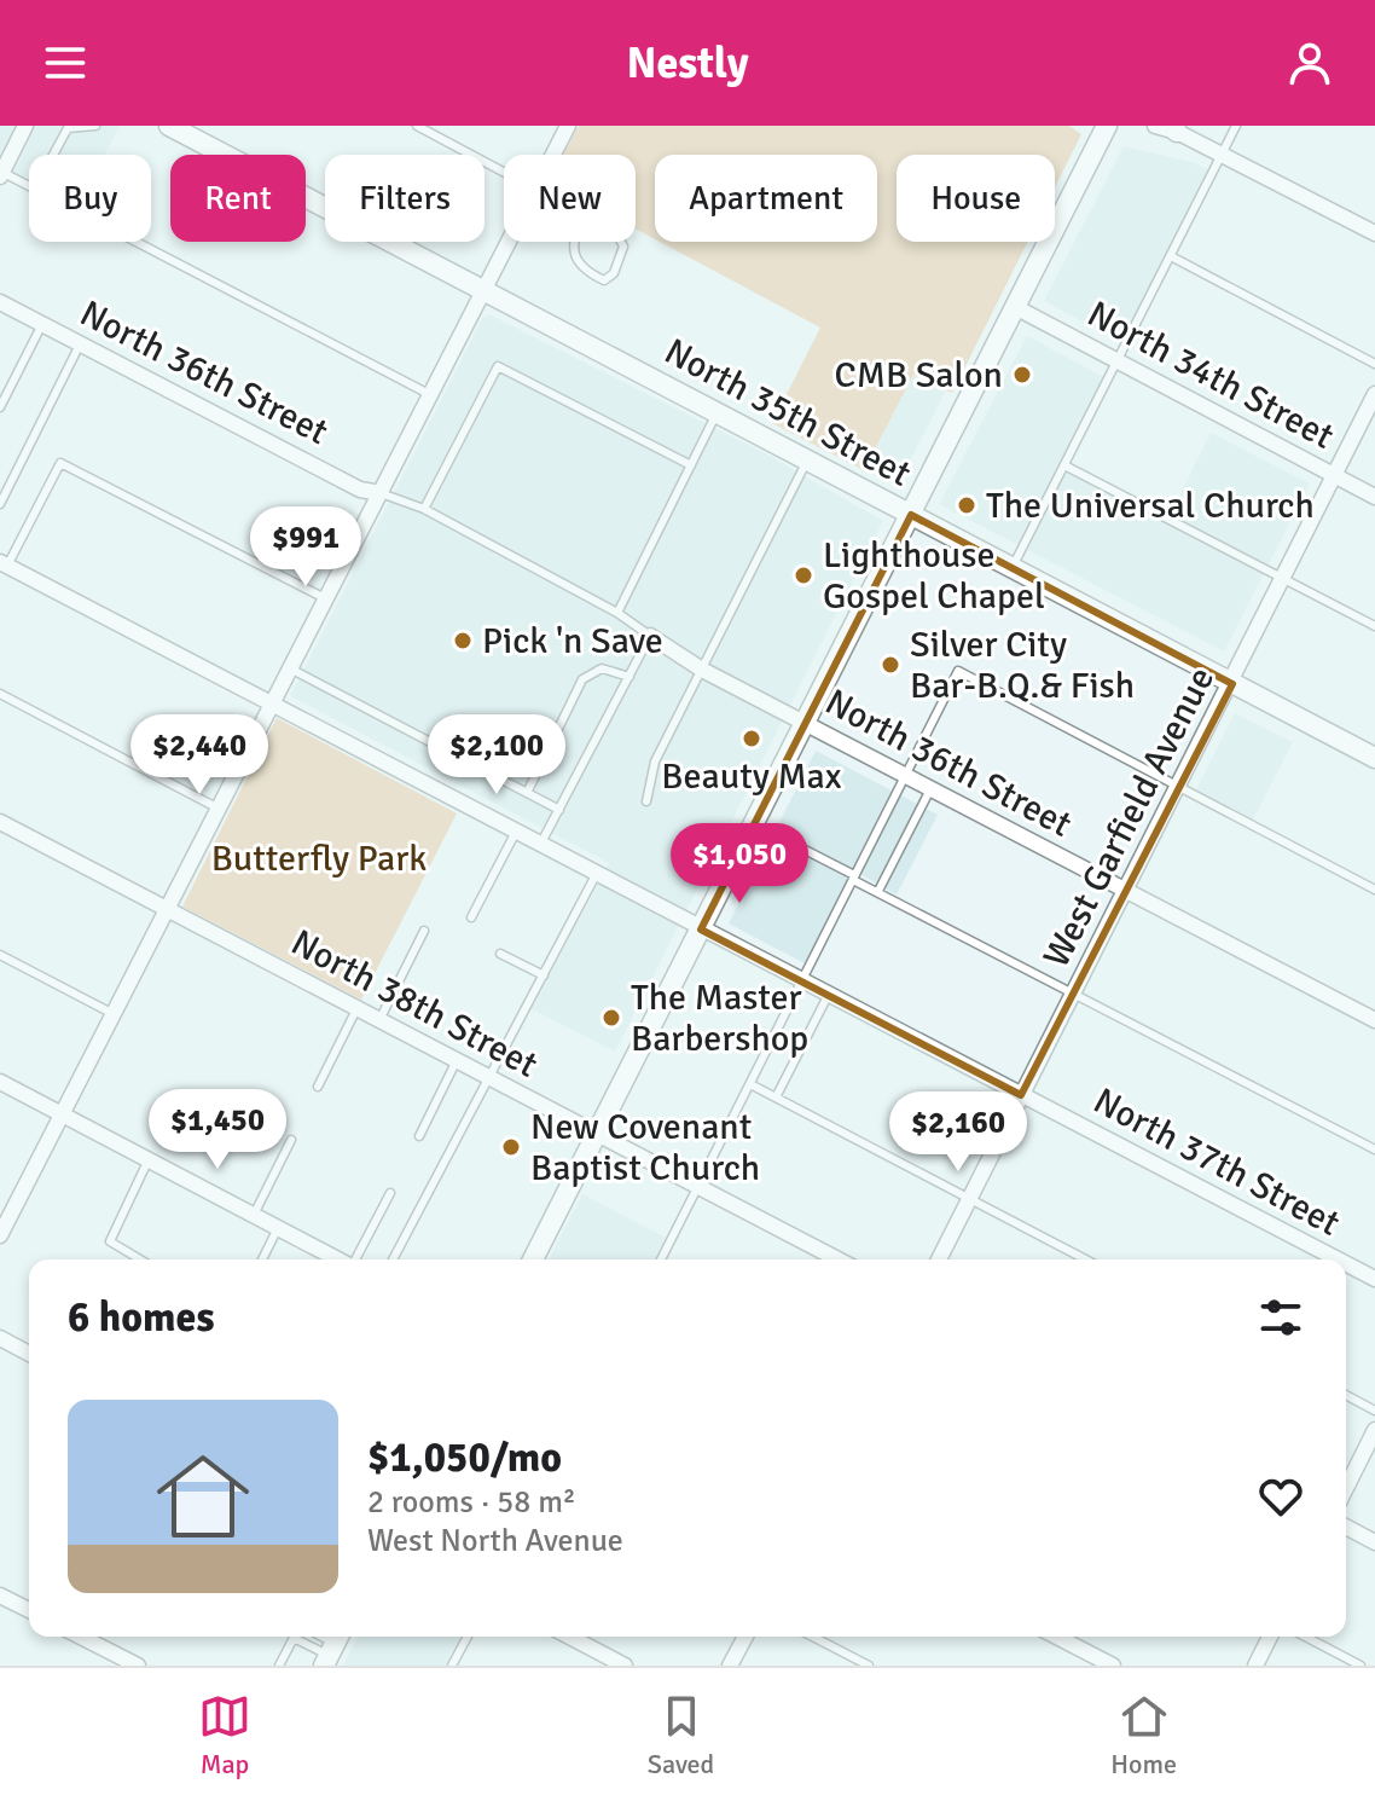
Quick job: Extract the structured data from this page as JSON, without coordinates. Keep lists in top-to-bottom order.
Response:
{
  "streets": {
    "main road": ["North 35th Street"],
    "street": [
      "North 36th Street",
      "North 34th Street",
      "West Garfield Avenue",
      "North 38th Street",
      "North 37th Street"
    ]
  },
  "crossings": [
    ["North 36th Street", "West Garfield Avenue"],
    ["North 34th Street", "West Garfield Avenue"],
    ["North 35th Street", "West Garfield Avenue"],
    ["West Garfield Avenue", "North 37th Street"]
  ],
  "parks": ["Butterfly Park"],
  "places": [
    "CMB Salon",
    "The Universal Church",
    "Lighthouse Gospel Chapel",
    "Pick 'n Save",
    "Silver City Bar-B.Q.& Fish",
    "Beauty Max",
    "The Master Barbershop",
    "New Covenant Baptist Church"
  ],
  "page": {
    "header": "Nestly",
    "chip": [
      "Buy",
      "Rent",
      "Filters",
      "New",
      "Apartment",
      "House"
    ],
    "price": [
      "$991",
      "$2,440",
      "$2,100",
      "$1,050",
      "$1,450",
      "$2,160"
    ],
    "heading": "6 homes",
    "list": [
      {
        "name": "$1,050/mo",
        "note": "2 rooms · 58 m² · West North Avenue"
      }
    ],
    "tabs": ["Map", "Saved", "Home"]
  }
}
